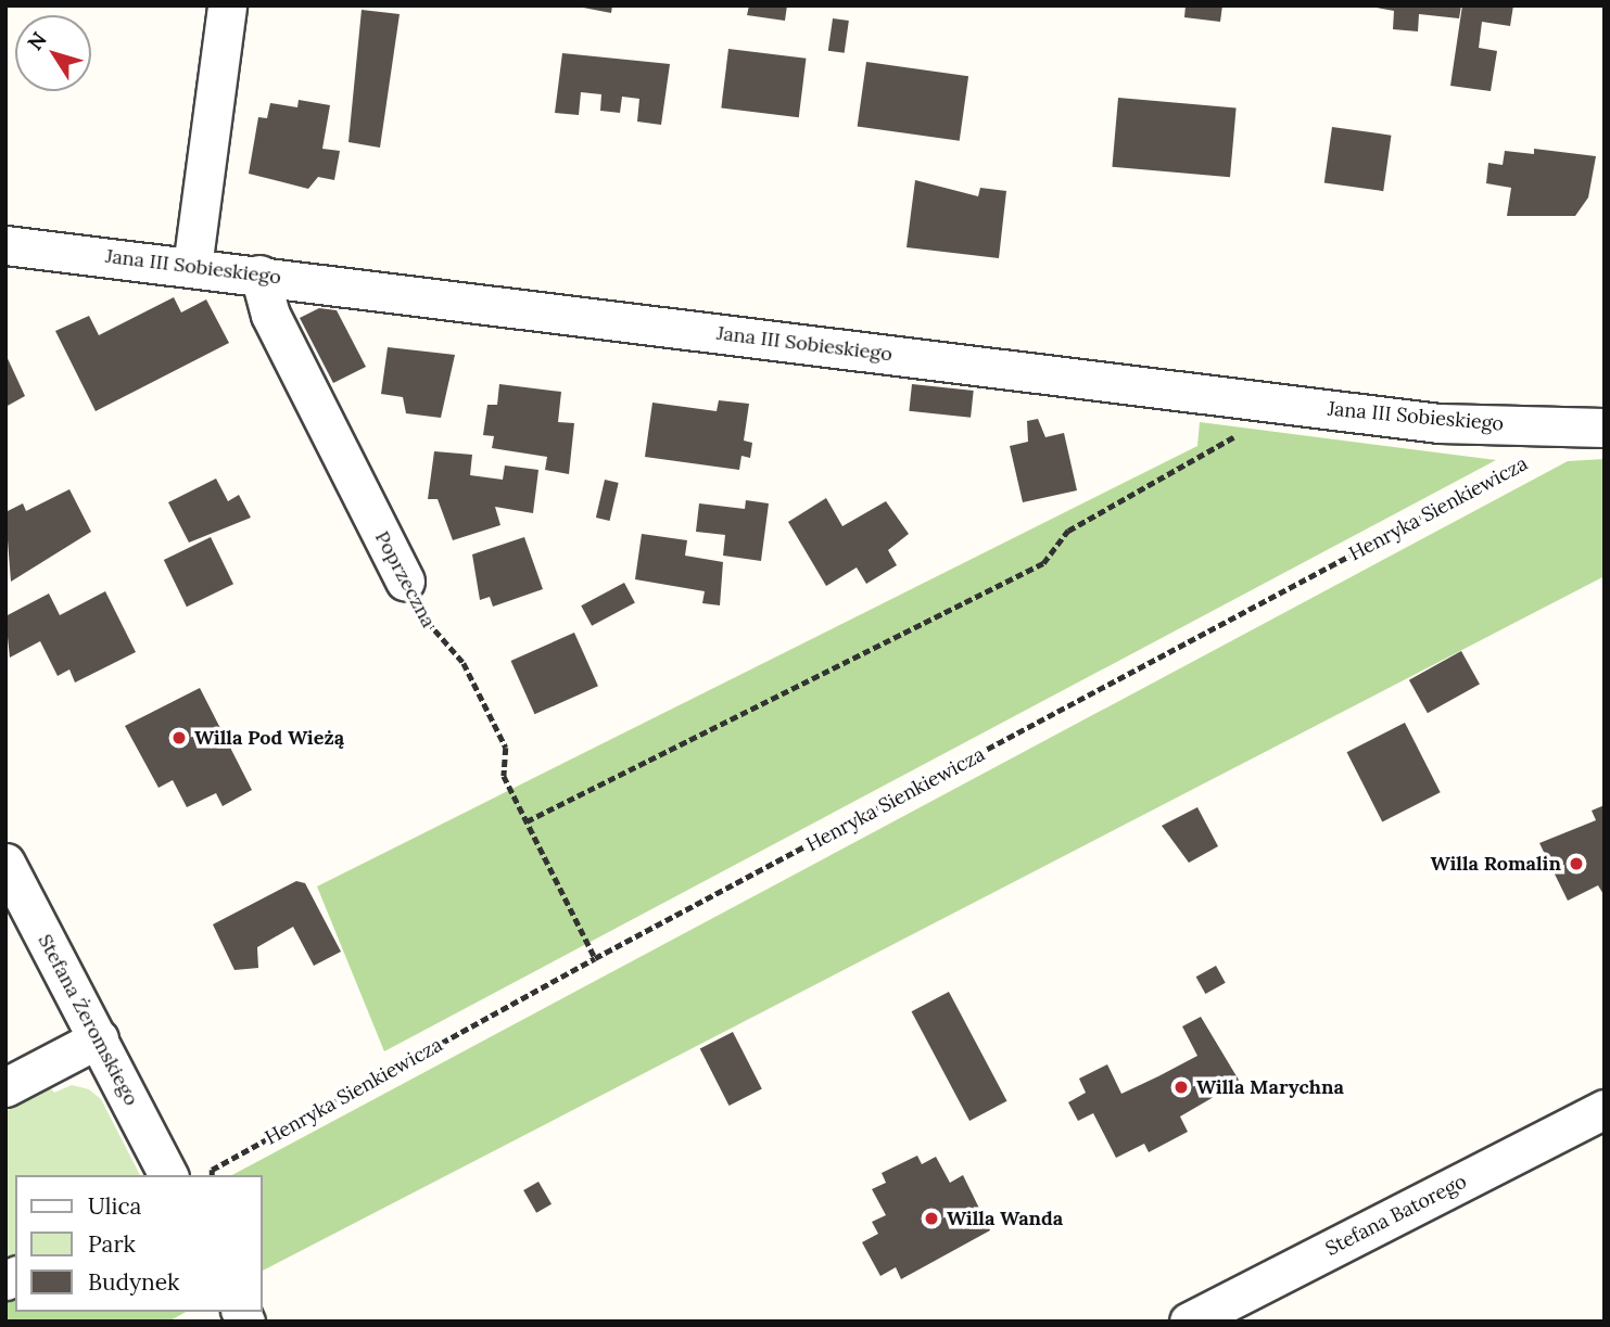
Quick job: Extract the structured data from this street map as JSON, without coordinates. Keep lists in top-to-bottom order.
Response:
{
  "streets": {
    "street": [
      "Jana III Sobieskiego",
      "Poprzeczna",
      "Stefana Żeromskiego",
      "Stefana Batorego"
    ],
    "path": ["Henryka Sienkiewicza"]
  },
  "crossings": [
    ["Jana III Sobieskiego", "Poprzeczna"],
    ["Henryka Sienkiewicza", "Poprzeczna"]
  ],
  "places": [
    "Willa Pod Wieżą",
    "Willa Romalin",
    "Willa Marychna",
    "Willa Wanda"
  ],
  "legend": ["Ulica", "Park", "Budynek"],
  "north": "top left"
}
